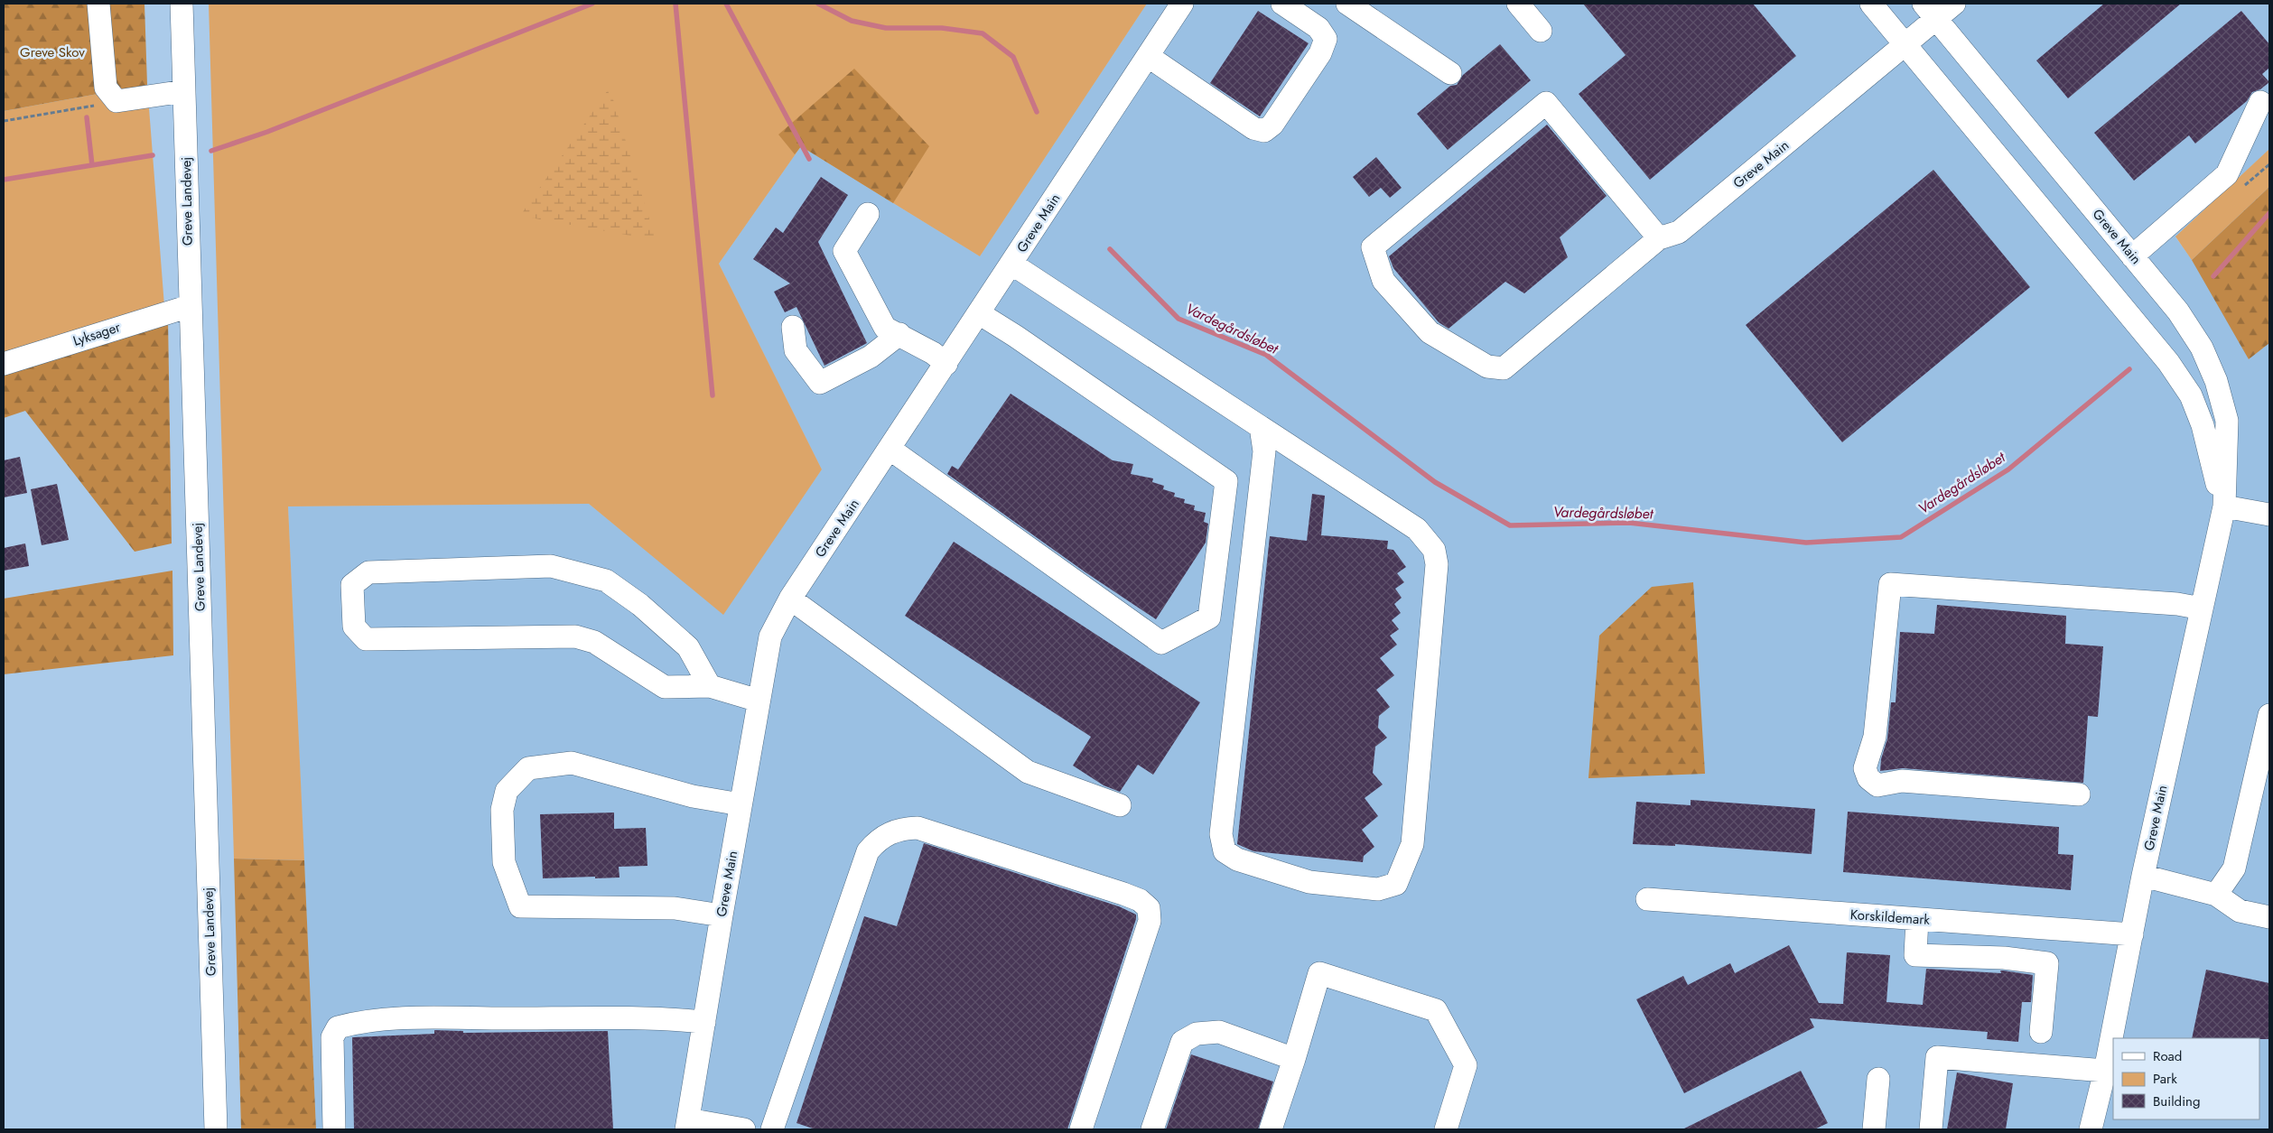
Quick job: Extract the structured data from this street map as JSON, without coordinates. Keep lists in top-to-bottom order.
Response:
{
  "streets": {
    "street": [
      "Greve Main",
      "Greve Landevej",
      "Lyksager",
      "Korskildemark"
    ]
  },
  "crossings": [
    ["Greve Main", "Korskildemark"],
    ["Greve Landevej", "Lyksager"]
  ],
  "water": ["Vardegårdsløbet"],
  "parks": ["Greve Skov"],
  "legend": ["Road", "Park", "Building"]
}
